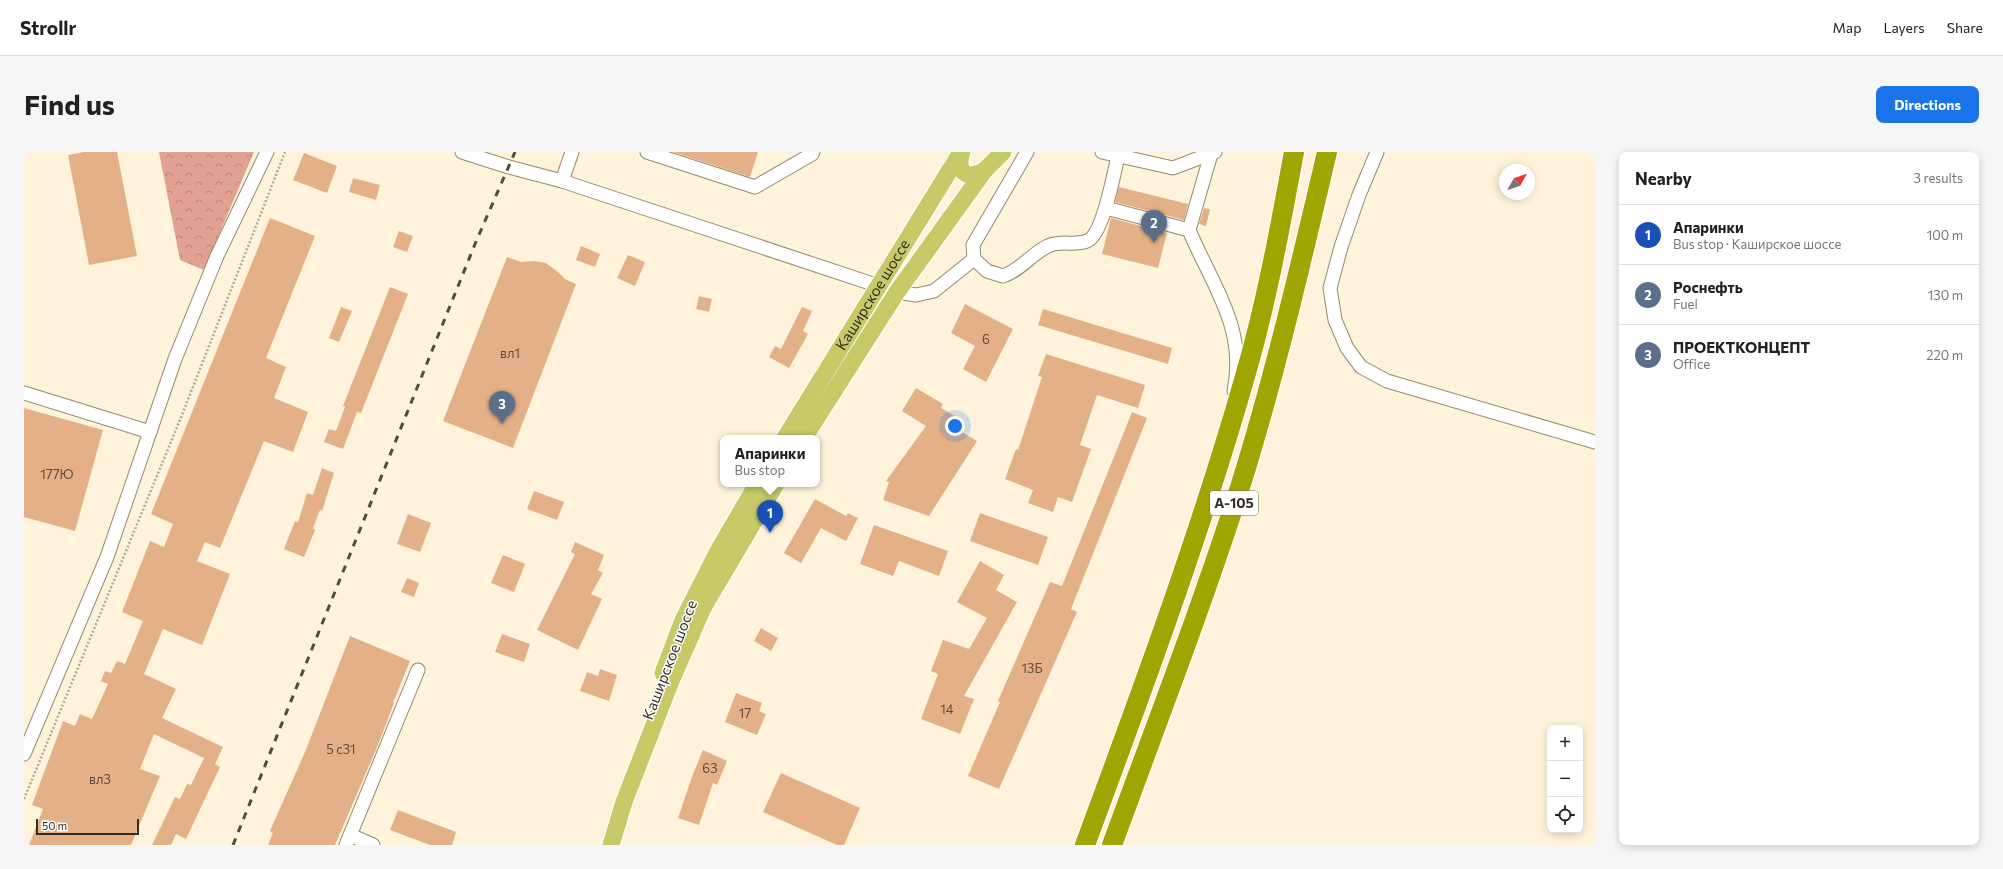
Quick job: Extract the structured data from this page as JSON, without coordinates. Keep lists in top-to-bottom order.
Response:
{
  "streets": {
    "highway": ["А-105"],
    "main road": ["Каширское шоссе"]
  },
  "house_numbers": [
    "6",
    "вл1",
    "177Ю",
    "13Б",
    "14",
    "17",
    "5 с31",
    "63",
    "вл3"
  ],
  "scale_bar": "50 m",
  "north": "top right",
  "page": {
    "header": "Strollr",
    "nav": ["Map", "Layers", "Share"],
    "buttons": "Directions",
    "title": "Find us",
    "heading": ["Nearby", "3 results"],
    "list": [
      {
        "mark": "1",
        "name": "Апаринки",
        "note": "Bus stop · Каширское шоссе",
        "value": "100 m"
      },
      {
        "mark": "2",
        "name": "Роснефть",
        "note": "Fuel",
        "value": "130 m"
      },
      {
        "mark": "3",
        "name": "ПРОЕКТКОНЦЕПТ",
        "note": "Office",
        "value": "220 m"
      }
    ],
    "pins": ["2", "3", "1"],
    "popup": ["Апаринки", "Bus stop"],
    "map_buttons": ["+", "−"],
    "scale": "50 m"
  }
}
